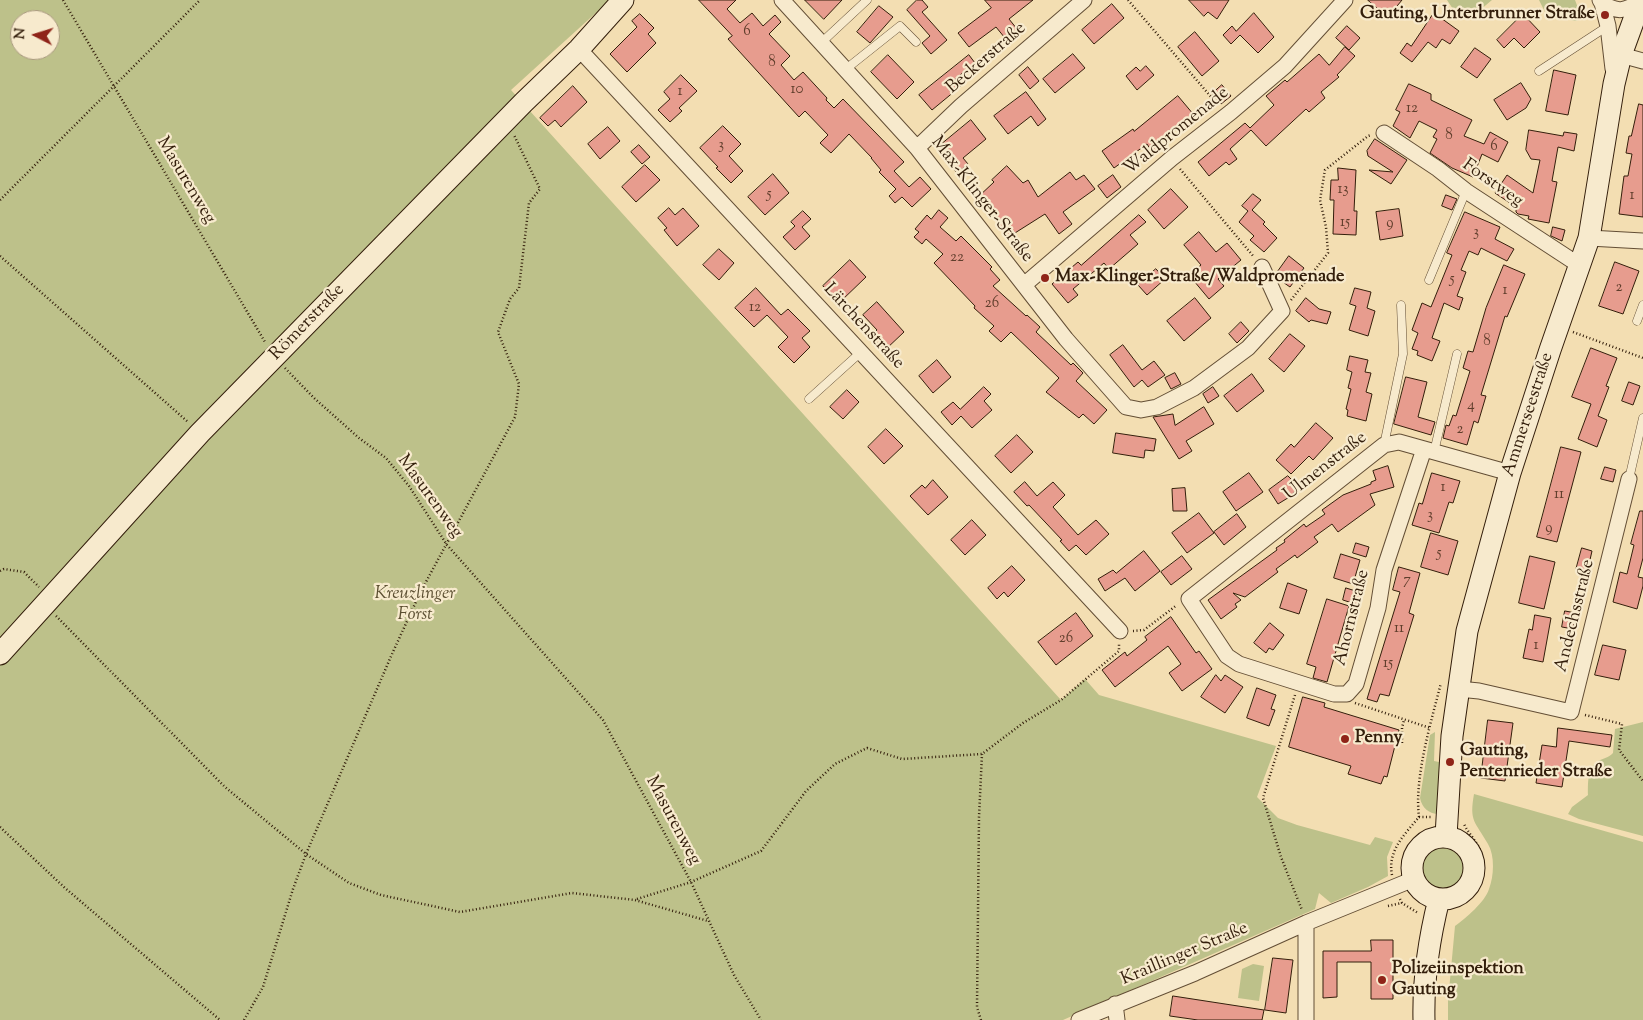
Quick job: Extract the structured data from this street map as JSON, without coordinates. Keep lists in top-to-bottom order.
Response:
{
  "streets": {
    "main road": ["Römerstraße", "Ammerseestraße"],
    "street": [
      "Beckerstraße",
      "Waldpromenade",
      "Forstweg",
      "Max-Klinger-Straße",
      "Lärchenstraße",
      "Ulmenstraße",
      "Andechsstraße",
      "Ahornstraße",
      "Kraillinger Straße"
    ],
    "path": ["Masurenweg"]
  },
  "crossings": [
    ["Beckerstraße", "Max-Klinger-Straße"],
    ["Waldpromenade", "Max-Klinger-Straße"],
    ["Masurenweg", "Römerstraße"],
    ["Forstweg", "Ammerseestraße"],
    ["Römerstraße", "Lärchenstraße"],
    ["Ammerseestraße", "Ulmenstraße"],
    ["Ammerseestraße", "Kraillinger Straße"],
    ["Ulmenstraße", "Ahornstraße"]
  ],
  "parks": ["Kreuzlinger Forst"],
  "places": [
    "Gauting, Unterbrunner Straße",
    "Max-Klinger-Straße/Waldpromenade",
    "Penny",
    "Gauting, Pentenrieder Straße",
    "Polizeiinspektion Gauting"
  ],
  "house_numbers": [
    "6",
    "8",
    "10",
    "1",
    "12",
    "8",
    "3",
    "6",
    "13",
    "5",
    "1",
    "15",
    "9",
    "3",
    "22",
    "5",
    "2",
    "1",
    "26",
    "12",
    "8",
    "4",
    "2",
    "1",
    "11",
    "3",
    "9",
    "5",
    "7",
    "11",
    "26",
    "1",
    "15"
  ],
  "north": "left"
}
